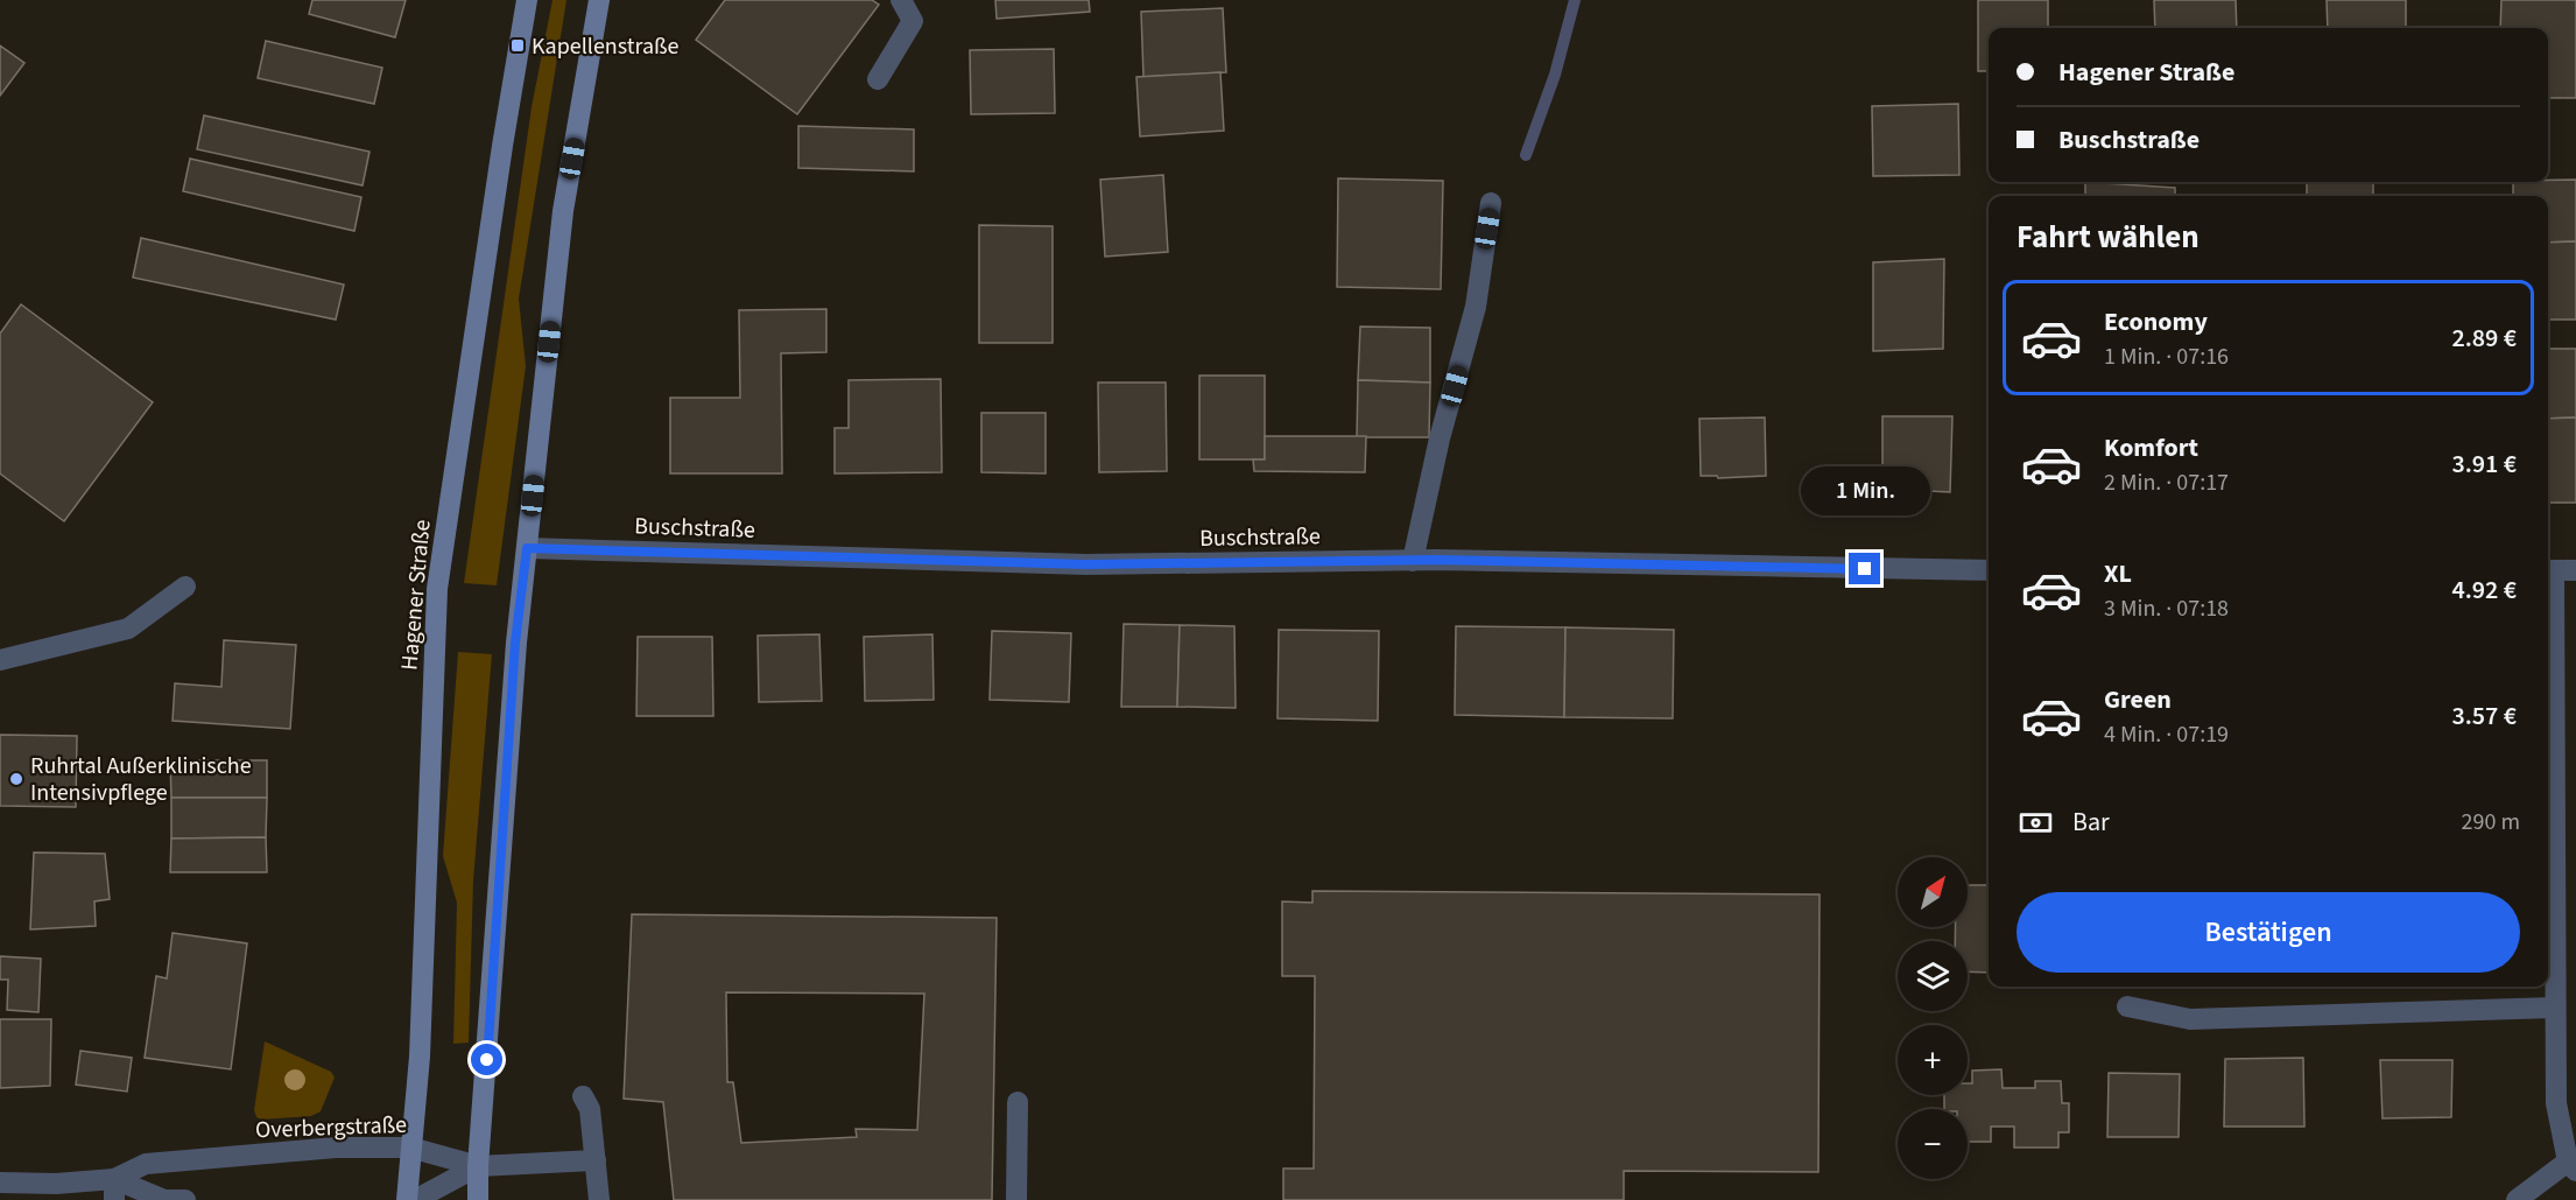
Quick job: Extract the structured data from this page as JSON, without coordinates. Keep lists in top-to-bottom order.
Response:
{
  "streets": {
    "main road": ["Hagener Straße"],
    "street": ["Buschstraße", "Overbergstraße"]
  },
  "crossings": [
    ["Hagener Straße", "Overbergstraße"]
  ],
  "places": {
    "transit": ["Kapellenstraße"],
    "other": ["Ruhrtal Außerklinische Intensivpflege"]
  },
  "north": "top right",
  "page": {
    "banner": ["Hagener Straße", "Buschstraße"],
    "heading": "Fahrt wählen",
    "list": [
      {
        "name": "Economy",
        "note": "1 Min. · 07:16",
        "value": "2.89 €"
      },
      {
        "name": "Komfort",
        "note": "2 Min. · 07:17",
        "value": "3.91 €"
      },
      {
        "name": "XL",
        "note": "3 Min. · 07:18",
        "value": "4.92 €"
      },
      {
        "name": "Green",
        "note": "4 Min. · 07:19",
        "value": "3.57 €"
      }
    ],
    "bubble": "1 Min.",
    "pay": ["Bar", "290 m"],
    "map_buttons": ["+", "−"],
    "buttons": "Bestätigen"
  }
}
